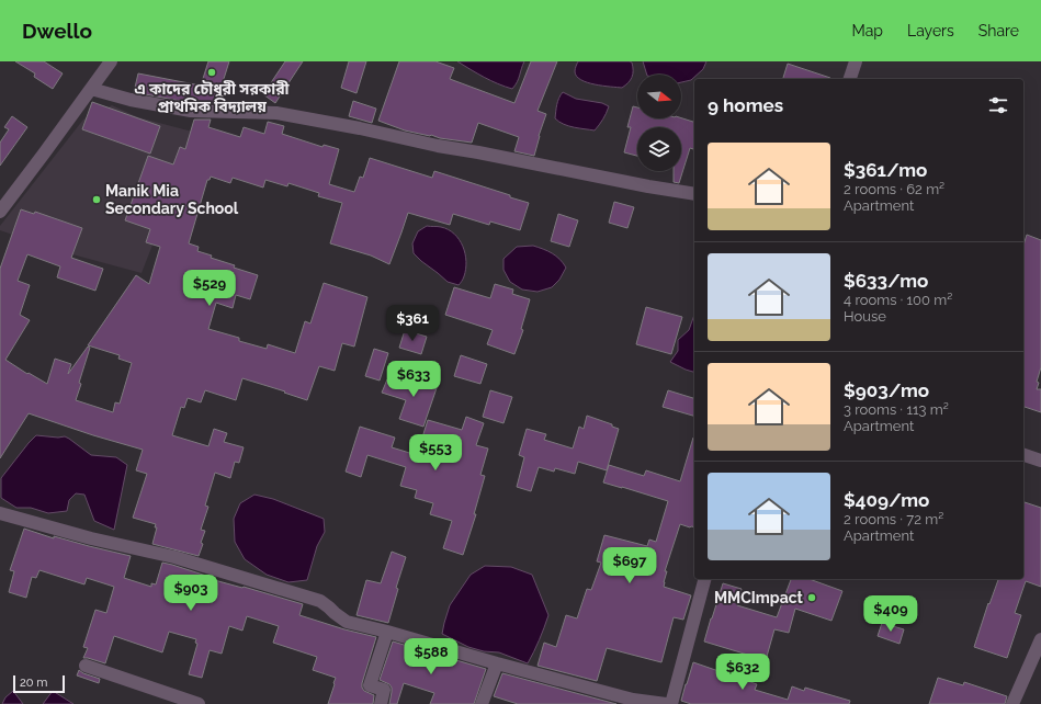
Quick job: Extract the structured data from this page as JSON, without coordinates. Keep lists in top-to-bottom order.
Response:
{
  "places": ["এ কাদের চৌধুরী সরকারী প্রাথমিক বিদ্যালয়", "Manik Mia Secondary School", "MMCImpact"],
  "scale_bar": "20 m",
  "north": "right",
  "page": {
    "header": "Dwello",
    "nav": ["Map", "Layers", "Share"],
    "heading": "9 homes",
    "list": [
      {
        "name": "$361/mo",
        "note": "2 rooms · 62 m² · Apartment"
      },
      {
        "name": "$633/mo",
        "note": "4 rooms · 100 m² · House"
      },
      {
        "name": "$903/mo",
        "note": "3 rooms · 113 m² · Apartment"
      },
      {
        "name": "$409/mo",
        "note": "2 rooms · 72 m² · Apartment"
      }
    ],
    "price": [
      "$529",
      "$361",
      "$633",
      "$553",
      "$697",
      "$903",
      "$409",
      "$588",
      "$632"
    ],
    "scale": "20 m"
  }
}
